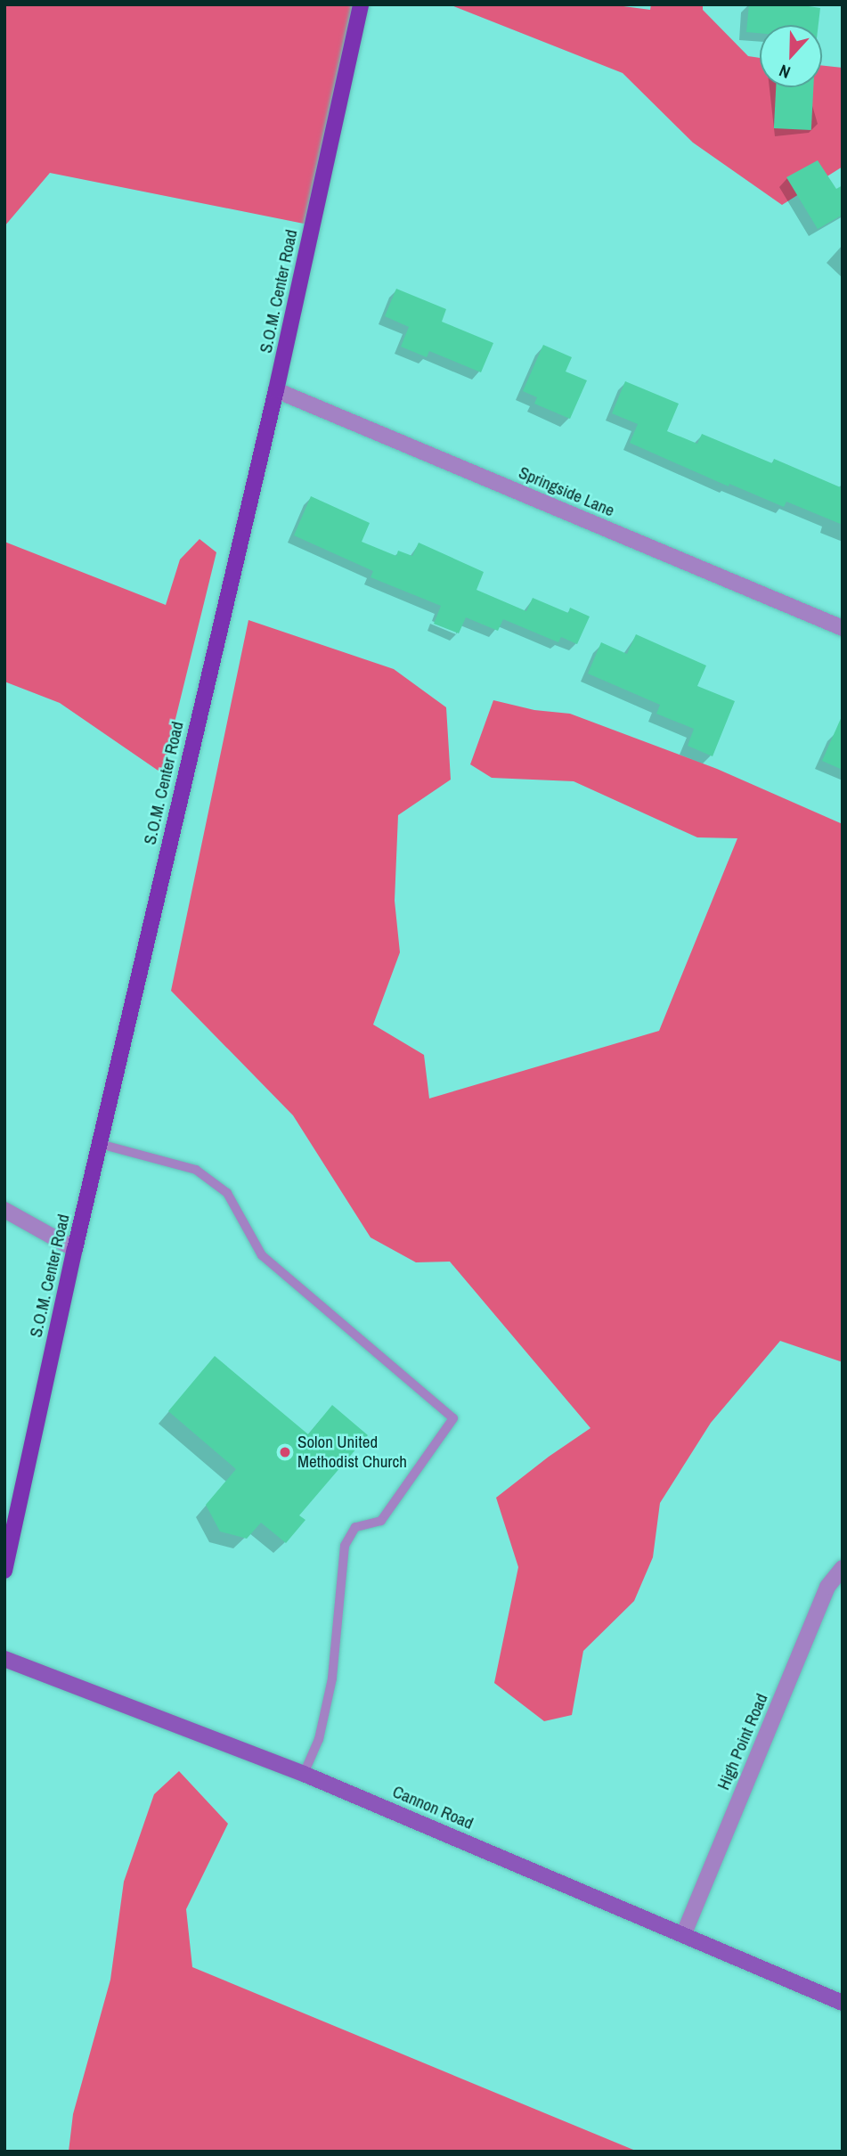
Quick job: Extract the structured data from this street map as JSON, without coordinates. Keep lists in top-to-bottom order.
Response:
{
  "streets": {
    "main road": ["S.O.M. Center Road", "Cannon Road"],
    "street": ["Springside Lane", "High Point Road"]
  },
  "crossings": [
    ["S.O.M. Center Road", "Springside Lane"],
    ["High Point Road", "Cannon Road"]
  ],
  "places": ["Solon United Methodist Church"],
  "north": "bottom"
}
